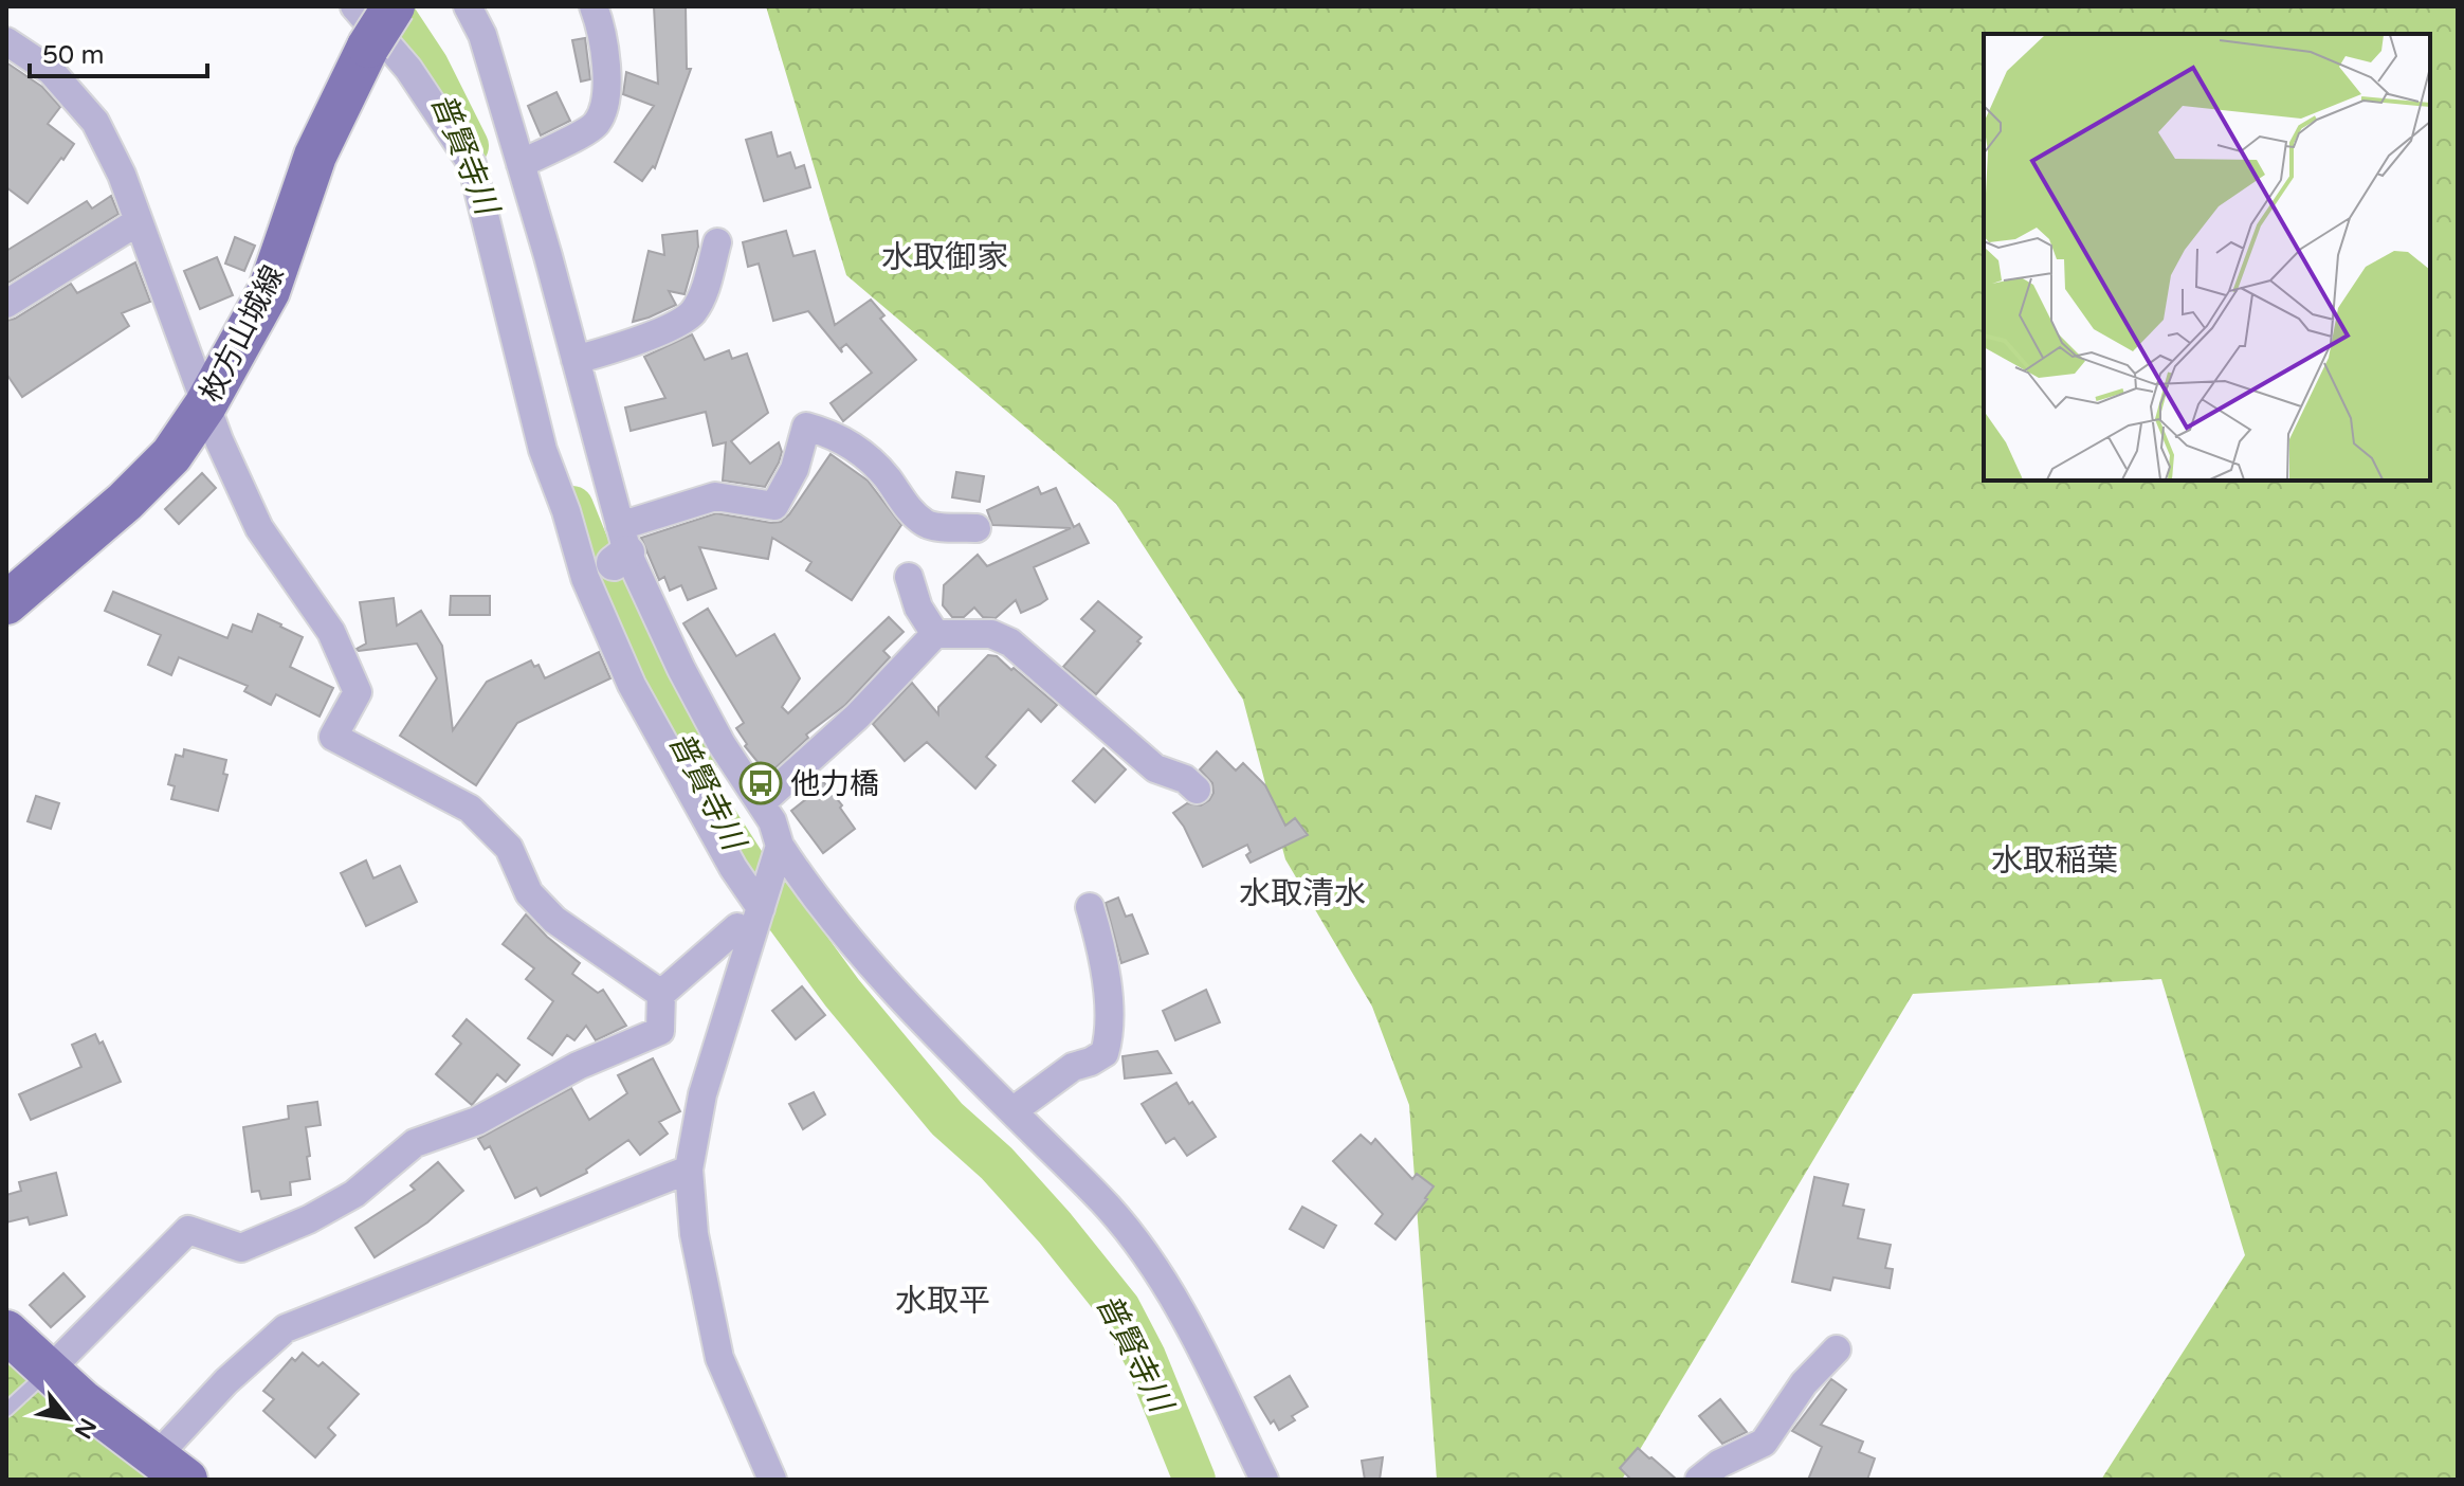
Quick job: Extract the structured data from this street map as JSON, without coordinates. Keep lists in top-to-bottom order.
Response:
{
  "streets": {
    "main road": ["枚方山城線"]
  },
  "districts": [
    "水取御家",
    "水取稲葉",
    "水取清水",
    "水取平"
  ],
  "water": ["普賢寺川"],
  "places": {
    "bus stop": ["他力橋"]
  },
  "scale_bar": "50 m",
  "north": "bottom right"
}
